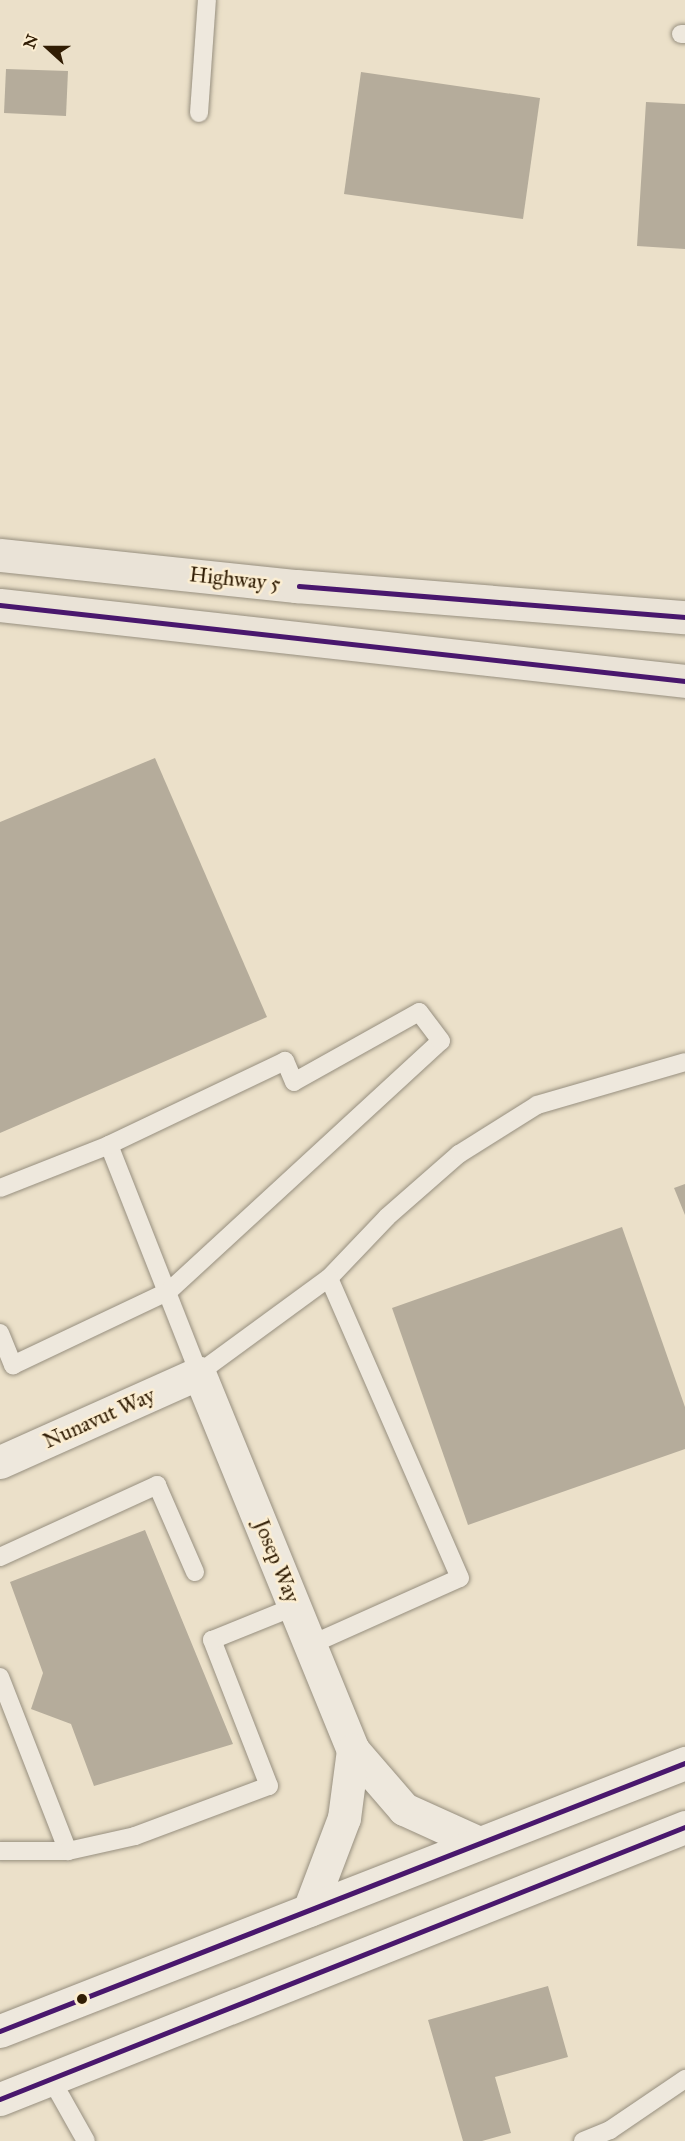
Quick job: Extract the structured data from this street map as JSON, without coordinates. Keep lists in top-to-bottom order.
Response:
{
  "streets": {
    "highway": ["Highway 5"],
    "main road": ["Nunavut Way", "Josep Way"]
  },
  "crossings": [
    ["Nunavut Way", "Josep Way"]
  ],
  "north": "left"
}
